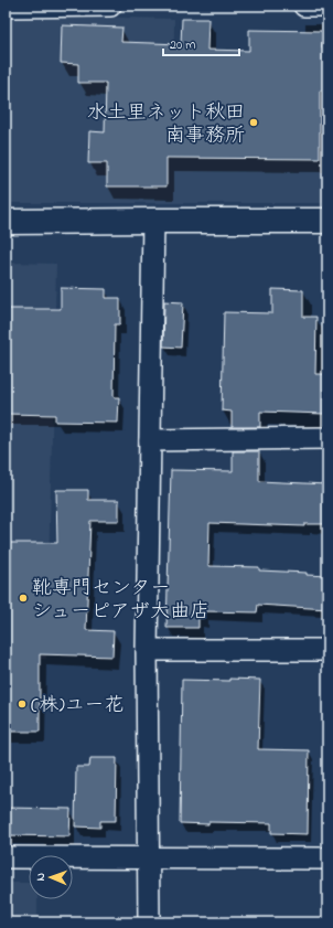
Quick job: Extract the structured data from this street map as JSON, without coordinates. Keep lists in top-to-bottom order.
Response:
{
  "places": ["水土里ネット秋田 南事務所", "靴専門センター シューピアザ大曲店", "(株)ユー花"],
  "scale_bar": "20 m",
  "north": "left"
}
